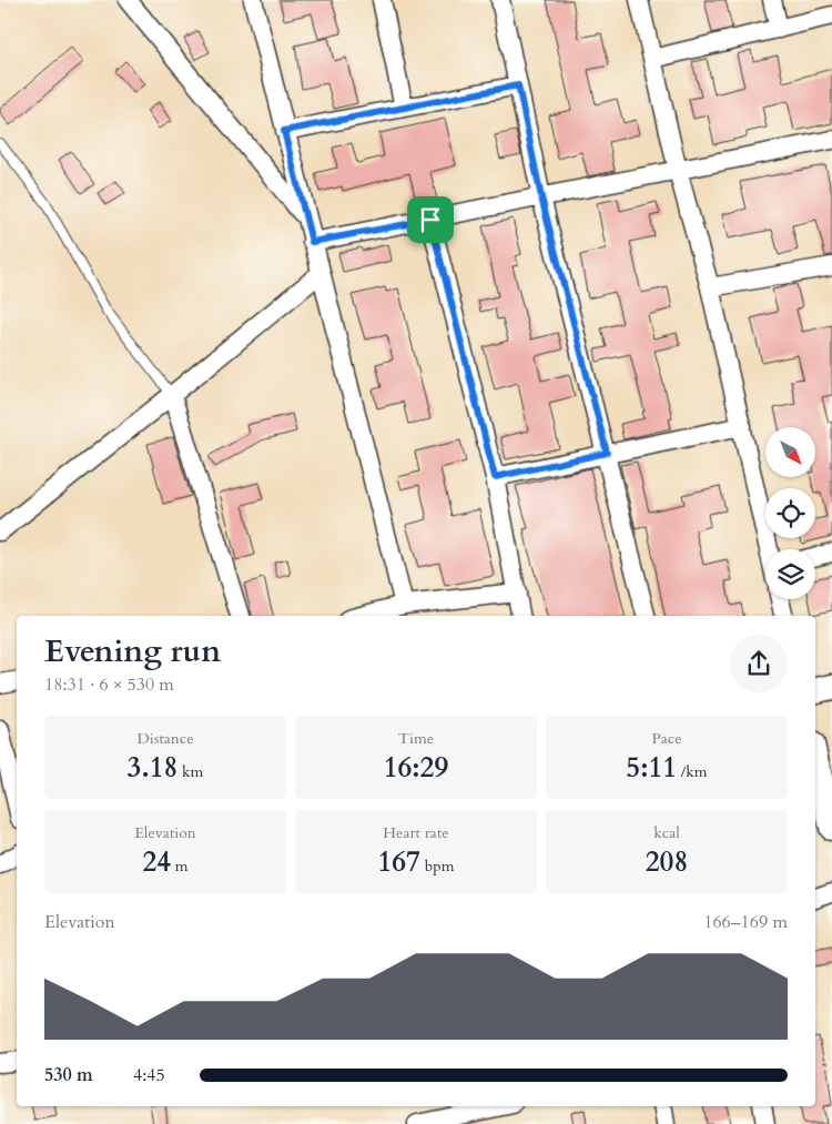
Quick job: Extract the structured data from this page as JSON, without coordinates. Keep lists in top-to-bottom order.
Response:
{
  "north": "bottom right",
  "page": {
    "heading": ["Evening run", "18:31 · 6 × 530 m"],
    "stats": [
      ["Distance", "3.18 km"],
      ["Time", "16:29"],
      ["Pace", "5:11 /km"],
      ["Elevation", "24 m"],
      ["Heart rate", "167 bpm"],
      ["kcal", "208"]
    ],
    "chart": ["Elevation", "166–169 m"],
    "list": [
      {
        "name": "530 m",
        "note": "4:45"
      }
    ]
  }
}
